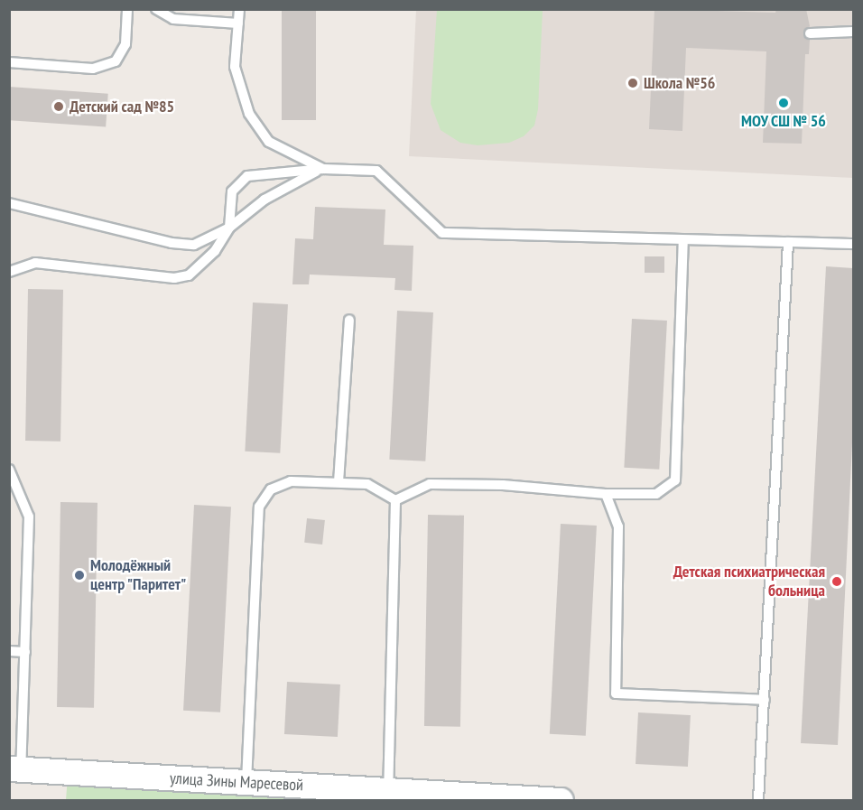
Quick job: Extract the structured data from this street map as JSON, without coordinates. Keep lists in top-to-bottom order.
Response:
{
  "streets": {
    "street": ["улица Зины Маресевой"]
  },
  "places": [
    "Школа №56",
    "МОУ СШ № 56",
    "Детский сад №85",
    "Молодёжный центр \"Паритет\"",
    "Детская психиатрическая больница"
  ]
}
